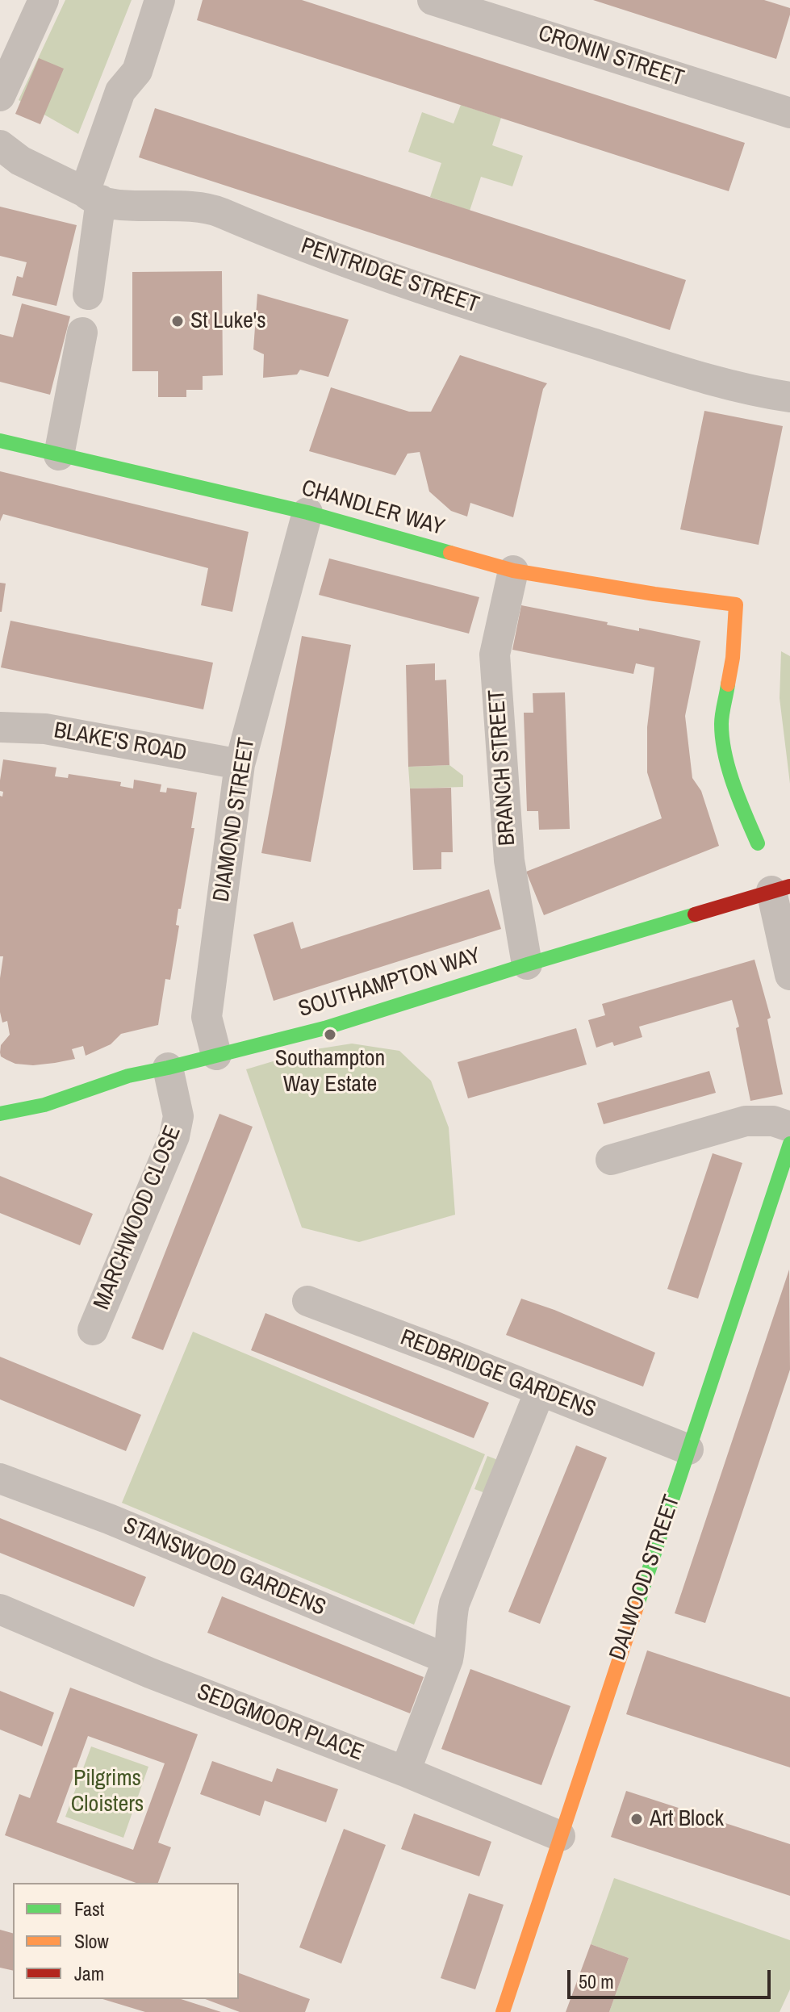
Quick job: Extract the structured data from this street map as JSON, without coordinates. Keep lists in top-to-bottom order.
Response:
{
  "streets": {
    "street": [
      "CRONIN STREET",
      "PENTRIDGE STREET",
      "CHANDLER WAY",
      "BLAKE'S ROAD",
      "BRANCH STREET",
      "DIAMOND STREET",
      "SOUTHAMPTON WAY",
      "MARCHWOOD CLOSE",
      "REDBRIDGE GARDENS",
      "STANSWOOD GARDENS",
      "DALWOOD STREET",
      "SEDGMOOR PLACE"
    ]
  },
  "crossings": [
    ["CHANDLER WAY", "BRANCH STREET"],
    ["CHANDLER WAY", "DIAMOND STREET"],
    ["BLAKE'S ROAD", "DIAMOND STREET"],
    ["BRANCH STREET", "SOUTHAMPTON WAY"],
    ["DIAMOND STREET", "SOUTHAMPTON WAY"],
    ["SOUTHAMPTON WAY", "MARCHWOOD CLOSE"],
    ["REDBRIDGE GARDENS", "DALWOOD STREET"],
    ["DALWOOD STREET", "SEDGMOOR PLACE"]
  ],
  "parks": ["Pilgrims Cloisters"],
  "places": ["St Luke's", "Southampton Way Estate", "Art Block"],
  "legend": ["Fast", "Slow", "Jam"],
  "scale_bar": "50 m"
}
